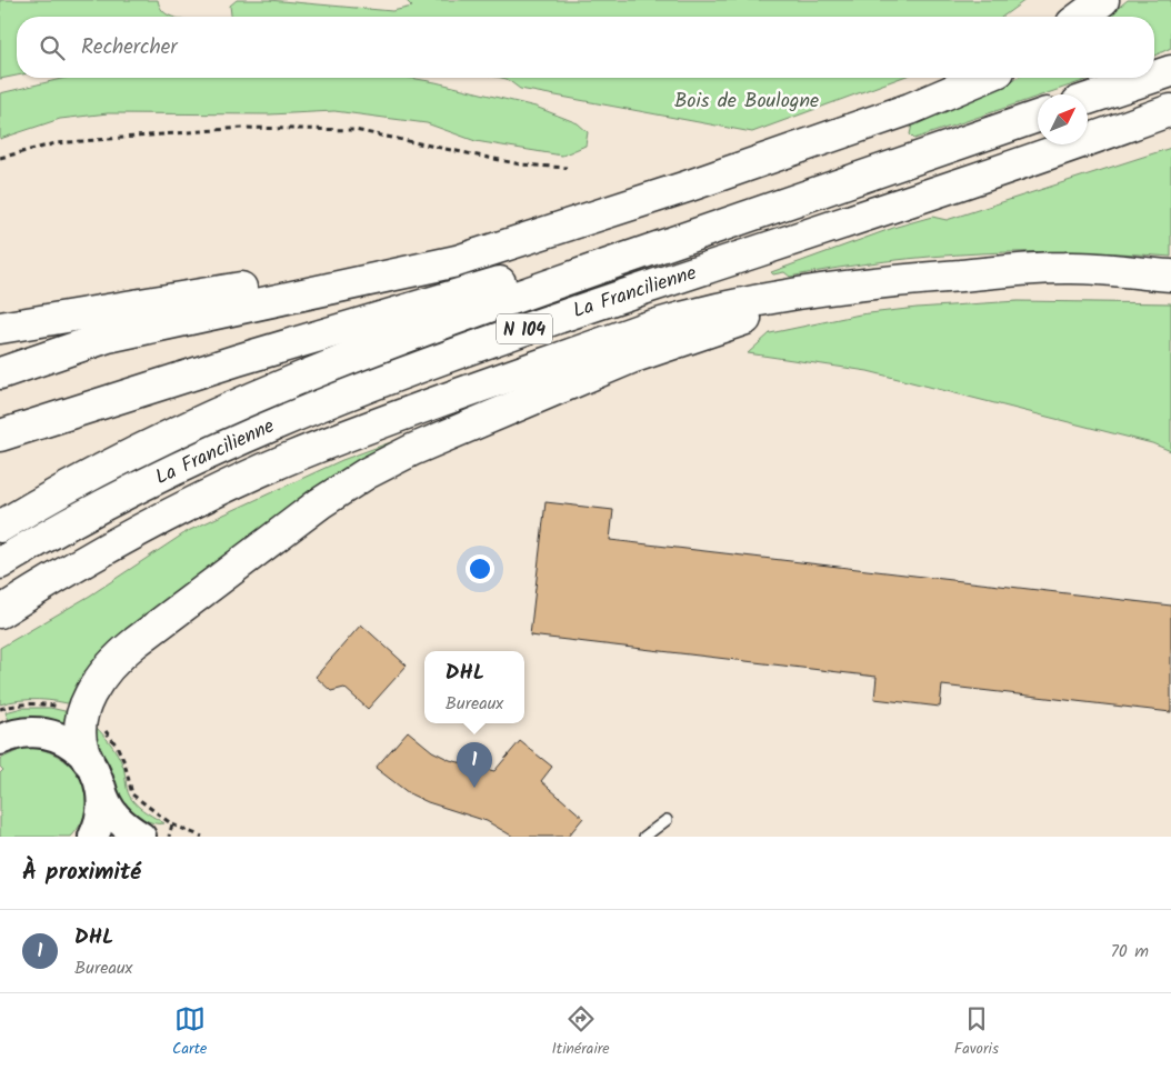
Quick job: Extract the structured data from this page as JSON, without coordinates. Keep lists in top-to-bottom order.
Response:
{
  "streets": {
    "highway": ["La Francilienne", "N 104"]
  },
  "parks": ["Bois de Boulogne"],
  "north": "top right",
  "page": {
    "search": "Rechercher",
    "popup": ["DHL", "Bureaux"],
    "pins": "1",
    "heading": "À proximité",
    "list": [
      {
        "mark": "1",
        "name": "DHL",
        "note": "Bureaux",
        "value": "70 m"
      }
    ],
    "nav": ["Carte", "Itinéraire", "Favoris"]
  }
}
